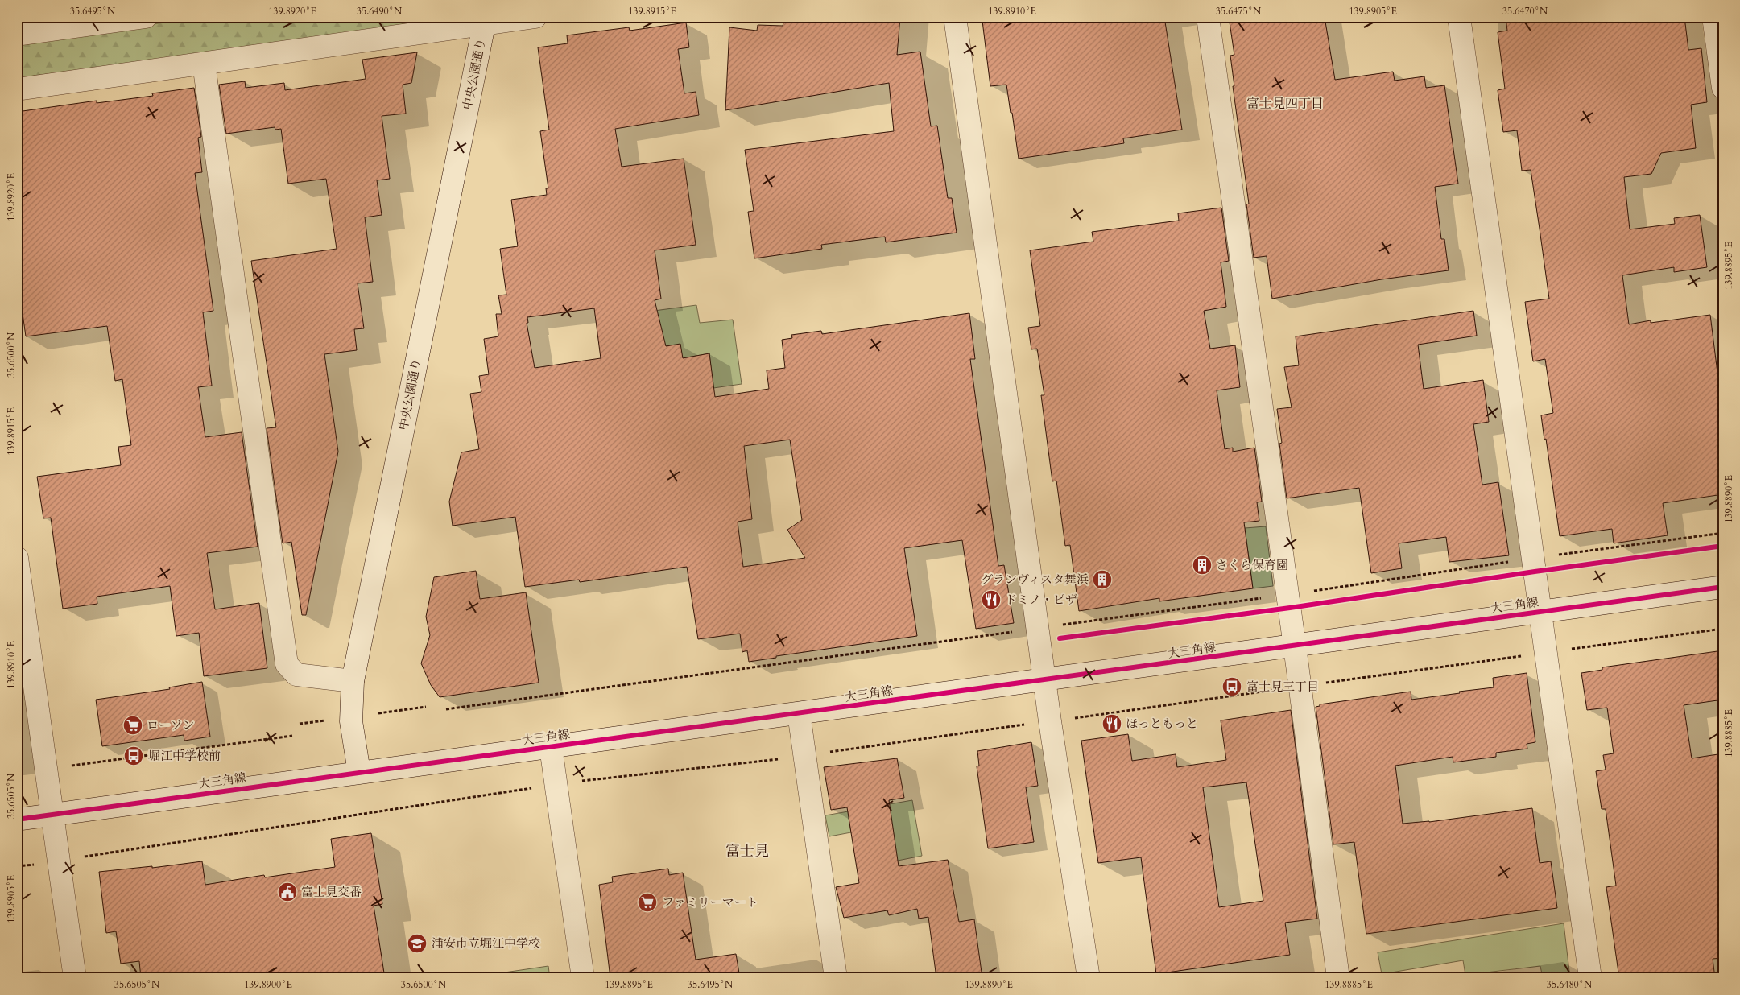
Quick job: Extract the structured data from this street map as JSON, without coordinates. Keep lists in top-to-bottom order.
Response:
{
  "streets": {
    "street": ["中央公園通り", "大三角線"]
  },
  "crossings": [
    ["中央公園通り", "大三角線"]
  ],
  "districts": ["富士見四丁目", "富士見"],
  "places": {
    "building": ["さくら保育園", "グランヴィスタ舞浜"],
    "restaurant": ["ドミノ・ピザ", "ほっともっと"],
    "bus stop": ["富士見三丁目", "堀江中学校前"],
    "supermarket": ["ローソン", "ファミリーマート"],
    "public building": ["富士見交番"],
    "school or university": ["浦安市立堀江中学校"]
  },
  "coordinates": [
    "35.6495°N",
    "139.8920°E",
    "35.6490°N",
    "139.8915°E",
    "139.8910°E",
    "35.6475°N",
    "139.8905°E",
    "35.6470°N",
    "139.8895°E",
    "35.6500°N",
    "139.8890°E",
    "139.8885°E",
    "35.6505°N",
    "139.8900°E",
    "35.6480°N"
  ]
}
